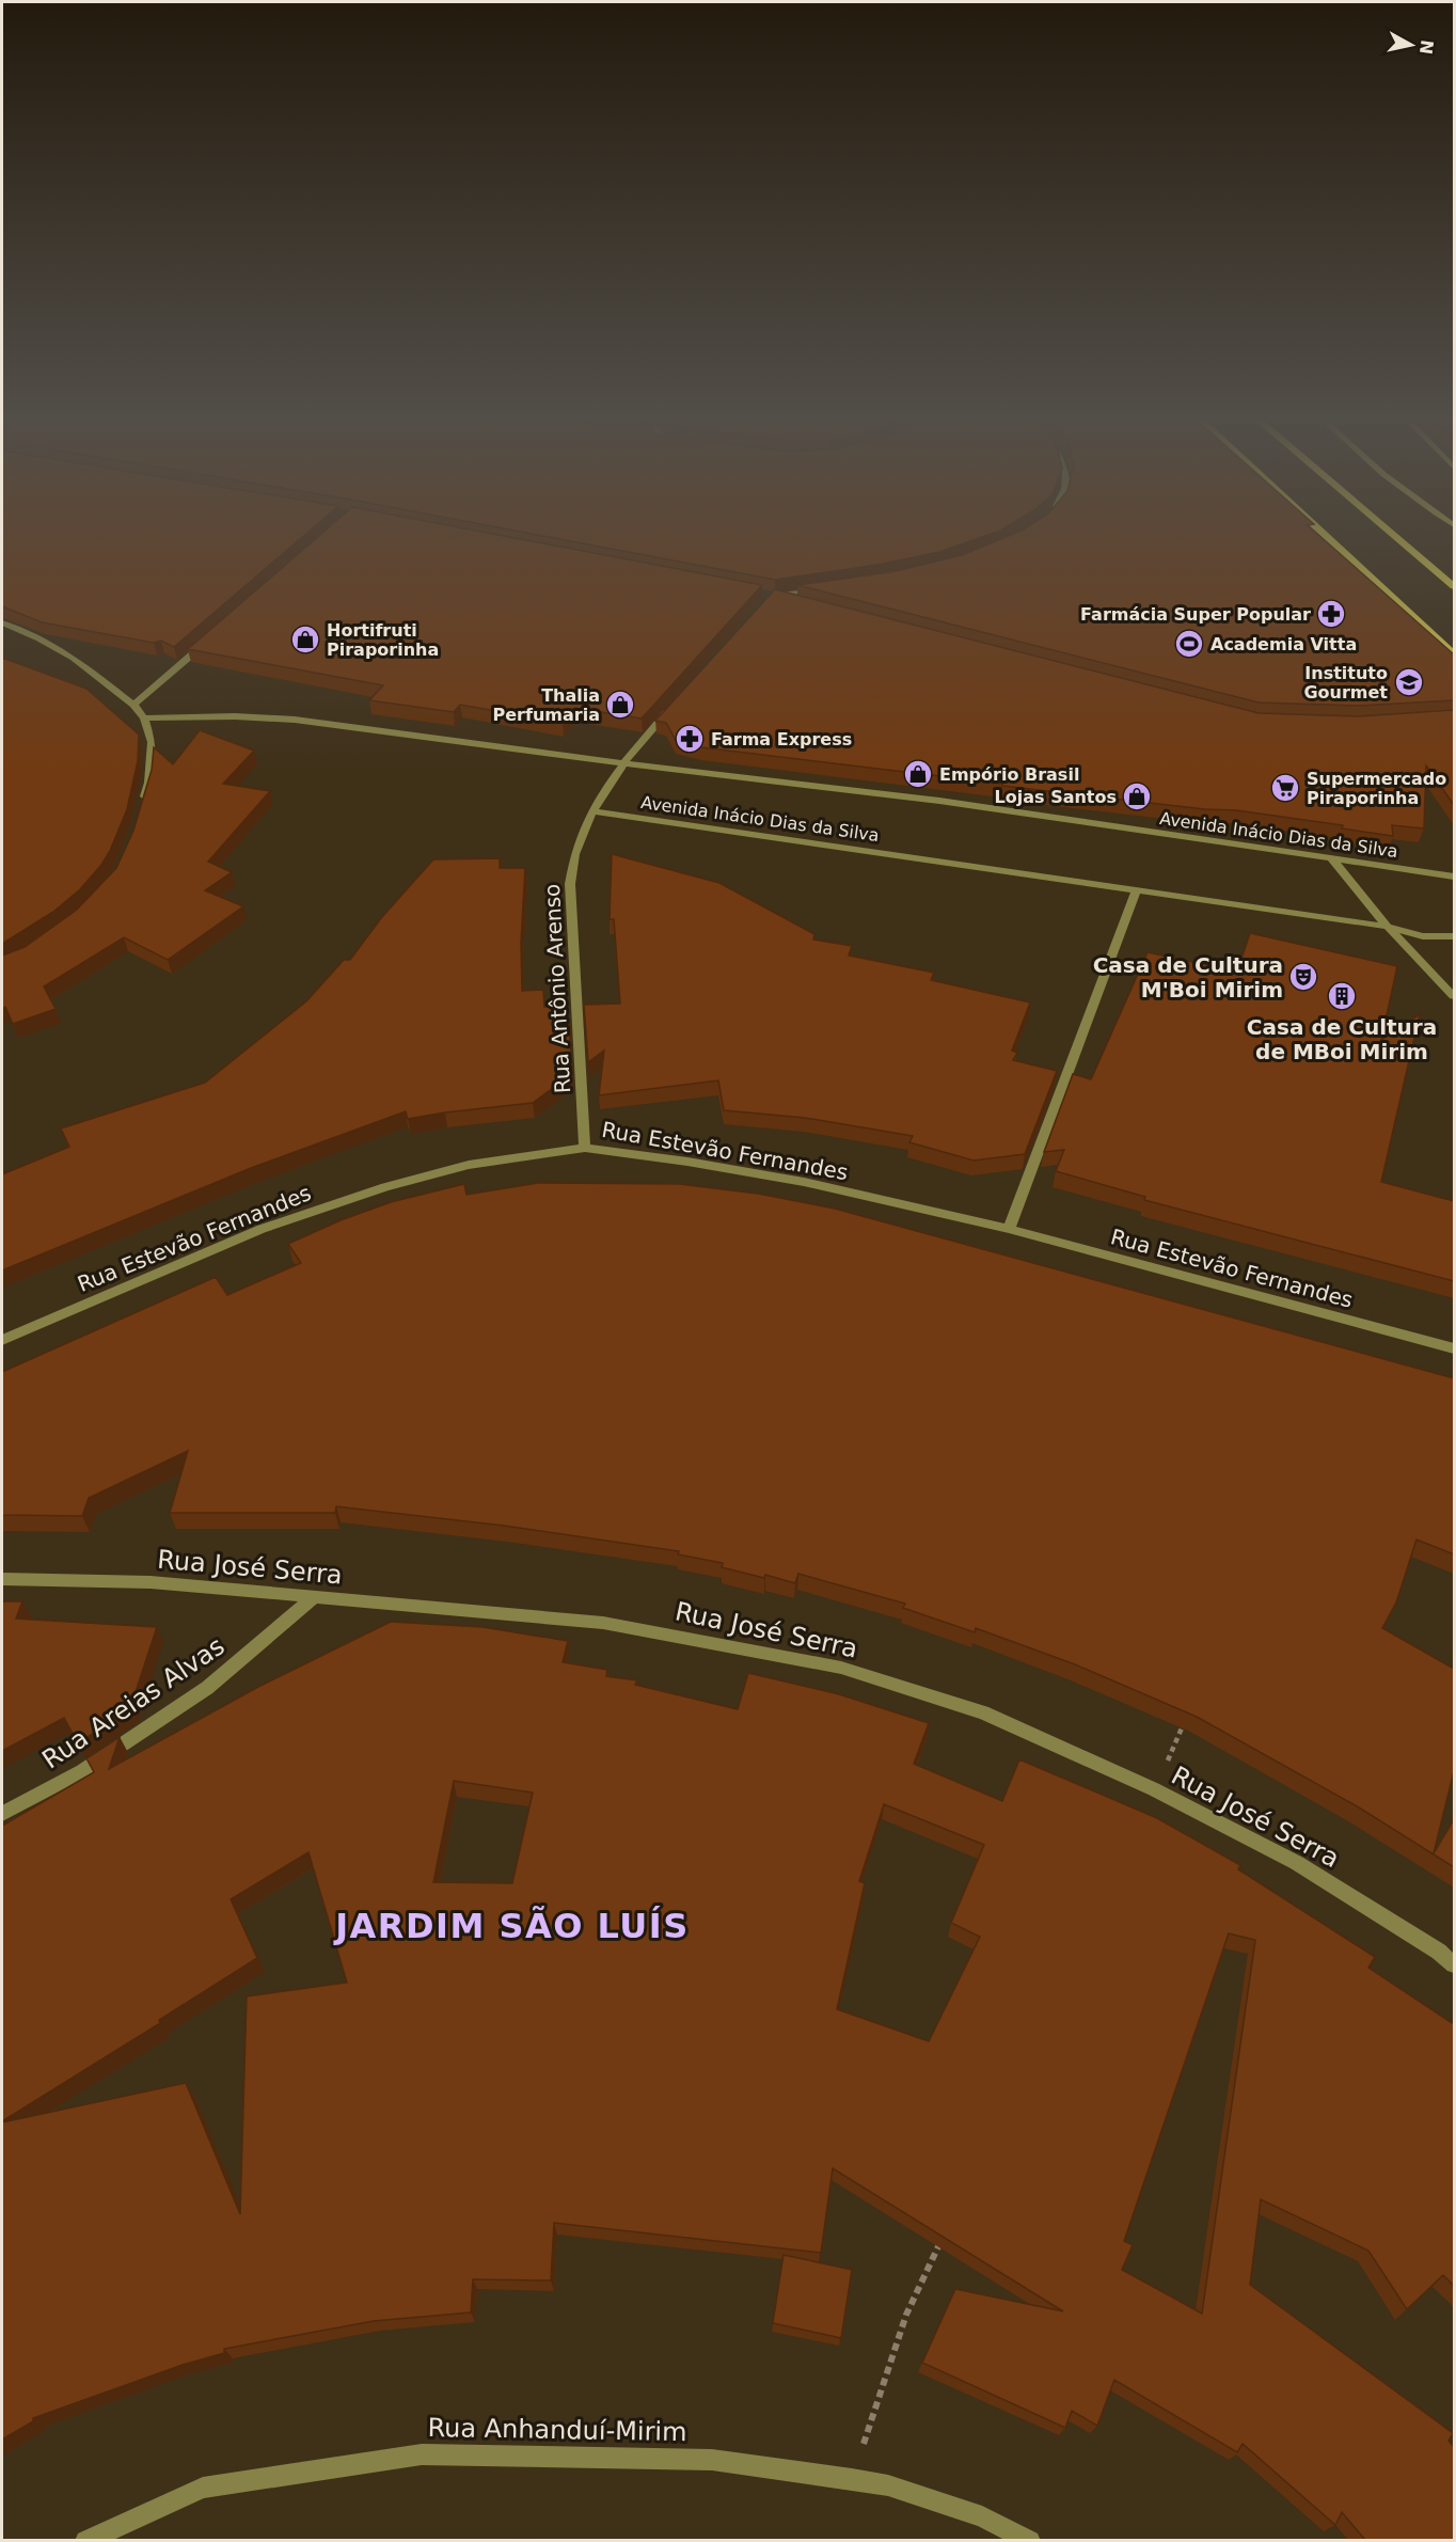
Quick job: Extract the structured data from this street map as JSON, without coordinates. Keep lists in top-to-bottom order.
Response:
{
  "streets": {
    "street": [
      "Avenida Inácio Dias da Silva",
      "Rua Antônio Arenso",
      "Rua Estevão Fernandes",
      "Rua José Serra",
      "Rua Areias Alvas",
      "Rua Anhanduí-Mirim"
    ]
  },
  "crossings": [
    ["Avenida Inácio Dias da Silva", "Rua Antônio Arenso"],
    ["Rua Antônio Arenso", "Rua Estevão Fernandes"],
    ["Rua José Serra", "Rua Areias Alvas"]
  ],
  "districts": ["JARDIM SÃO LUÍS"],
  "places": {
    "pharmacy": ["Farmácia Super Popular", "Farma Express"],
    "shop": [
      "Hortifruti Piraporinha",
      "Thalia Perfumaria",
      "Empório Brasil",
      "Lojas Santos"
    ],
    "sports": ["Academia Vitta"],
    "school or university": ["Instituto Gourmet"],
    "supermarket": ["Supermercado Piraporinha"],
    "theatre": ["Casa de Cultura M'Boi Mirim"],
    "building": ["Casa de Cultura de MBoi Mirim"]
  },
  "north": "right"
}
